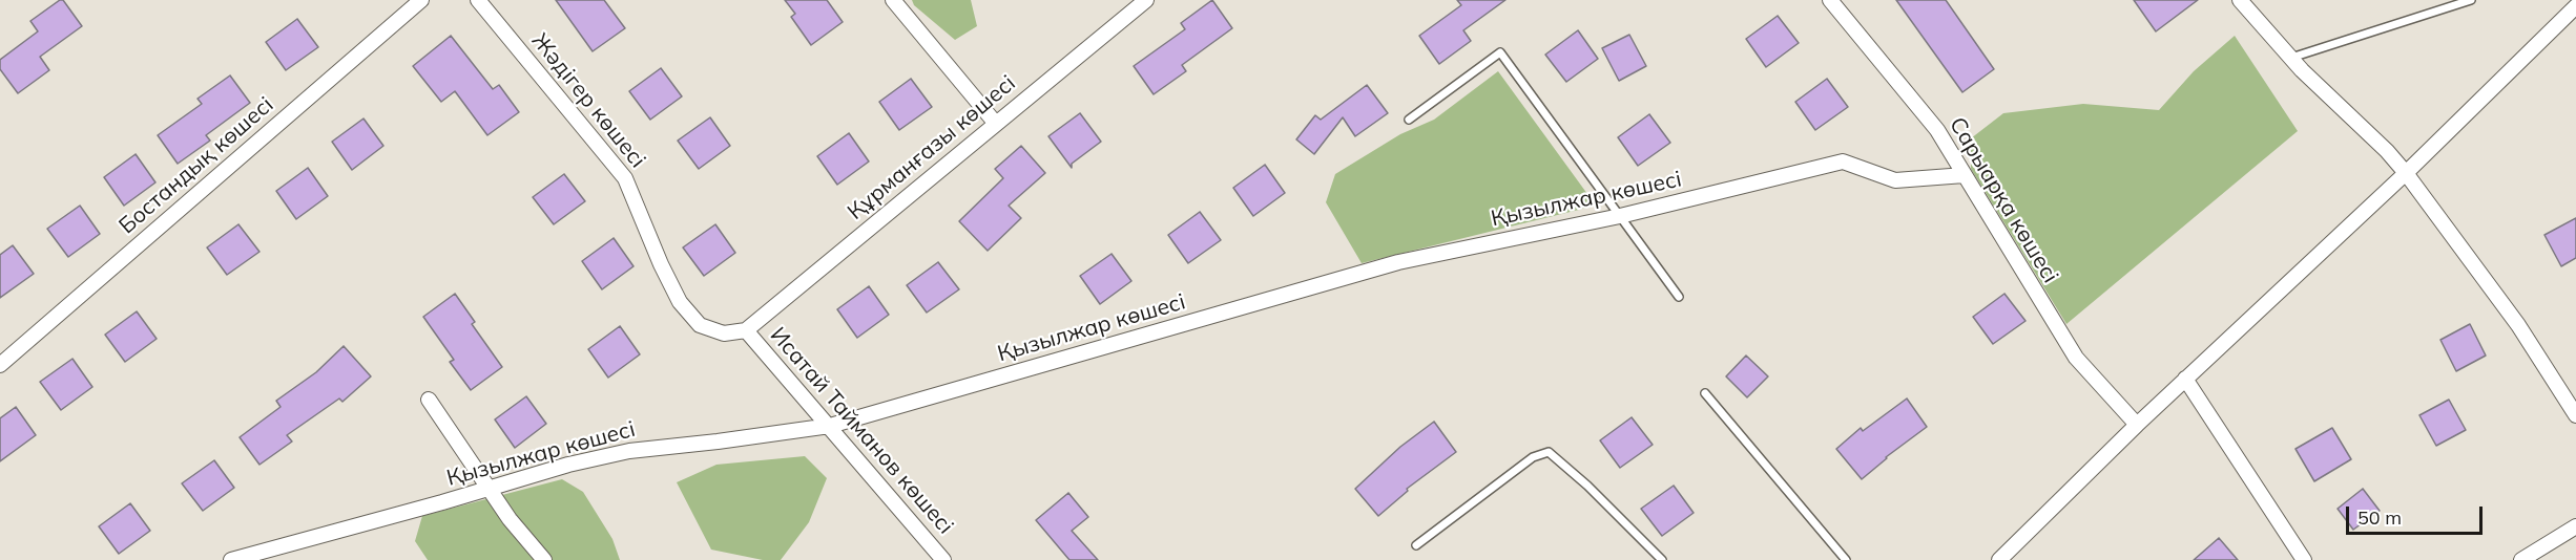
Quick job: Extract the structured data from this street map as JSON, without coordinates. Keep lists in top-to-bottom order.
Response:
{
  "streets": {
    "street": [
      "Жәдігер көшесі",
      "Құрманғазы көшесі",
      "Бостандық көшесі",
      "Қызылжар көшесі",
      "Сарыарқа көшесі",
      "Исатай Тайманов көшесі"
    ]
  },
  "crossings": [
    ["Жәдігер көшесі", "Құрманғазы көшесі"],
    ["Жәдігер көшесі", "Исатай Тайманов көшесі"],
    ["Құрманғазы көшесі", "Исатай Тайманов көшесі"],
    ["Қызылжар көшесі", "Сарыарқа көшесі"],
    ["Қызылжар көшесі", "Исатай Тайманов көшесі"]
  ],
  "scale_bar": "50 m"
}
